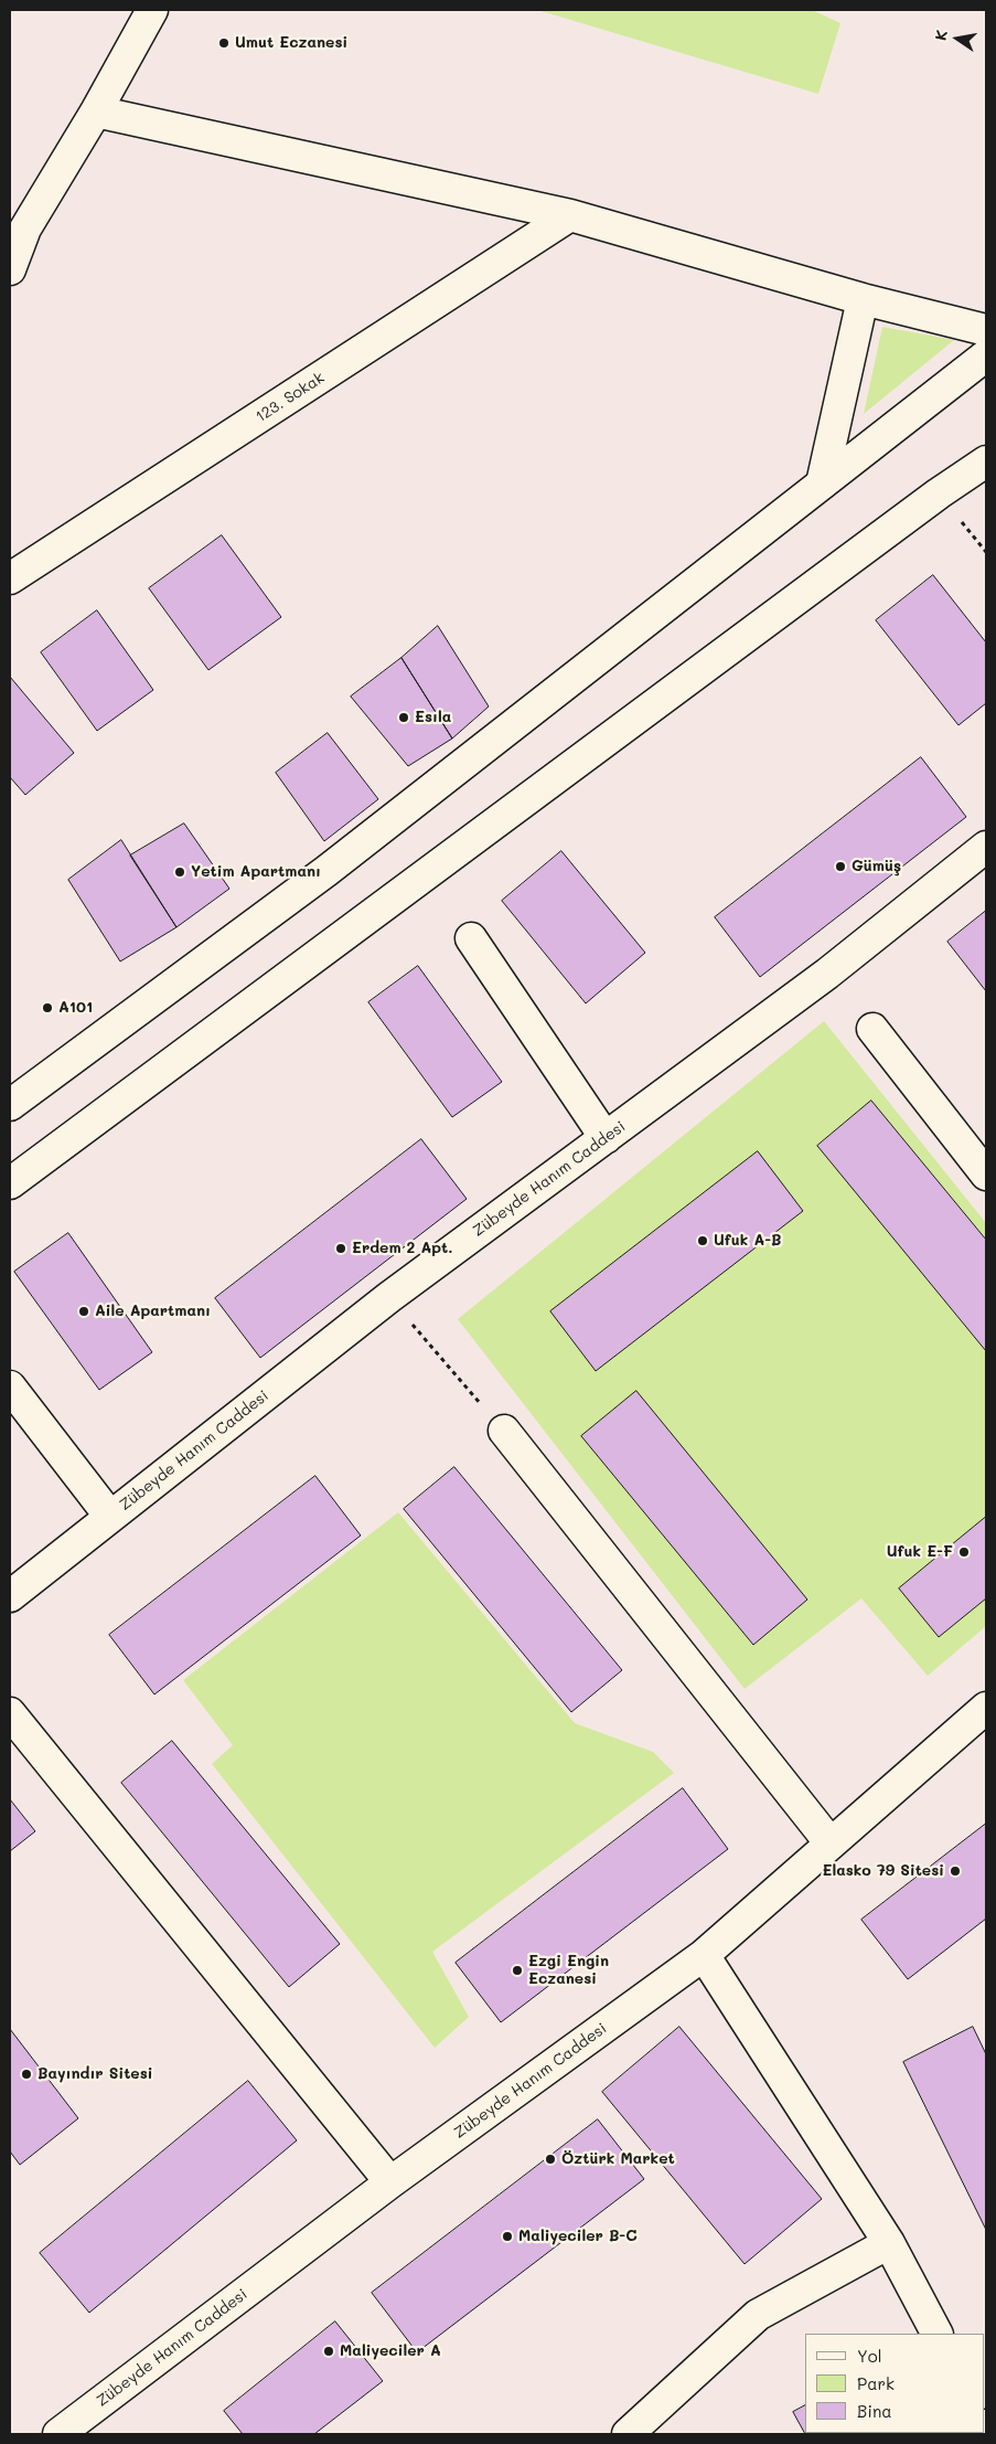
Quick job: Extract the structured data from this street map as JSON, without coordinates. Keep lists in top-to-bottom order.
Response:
{
  "streets": {
    "street": ["123. Sokak", "Zübeyde Hanım Caddesi"]
  },
  "places": [
    "Umut Eczanesi",
    "Esıla",
    "Gümüş",
    "Yetim Apartmanı",
    "A101",
    "Ufuk A-B",
    "Erdem 2 Apt.",
    "Aile Apartmanı",
    "Ufuk E-F",
    "Elasko 79 Sitesi",
    "Ezgi Engin Eczanesi",
    "Bayındır Sitesi",
    "Öztürk Market",
    "Maliyeciler B-C",
    "Maliyeciler A"
  ],
  "legend": ["Yol", "Park", "Bina"],
  "north": "left"
}
